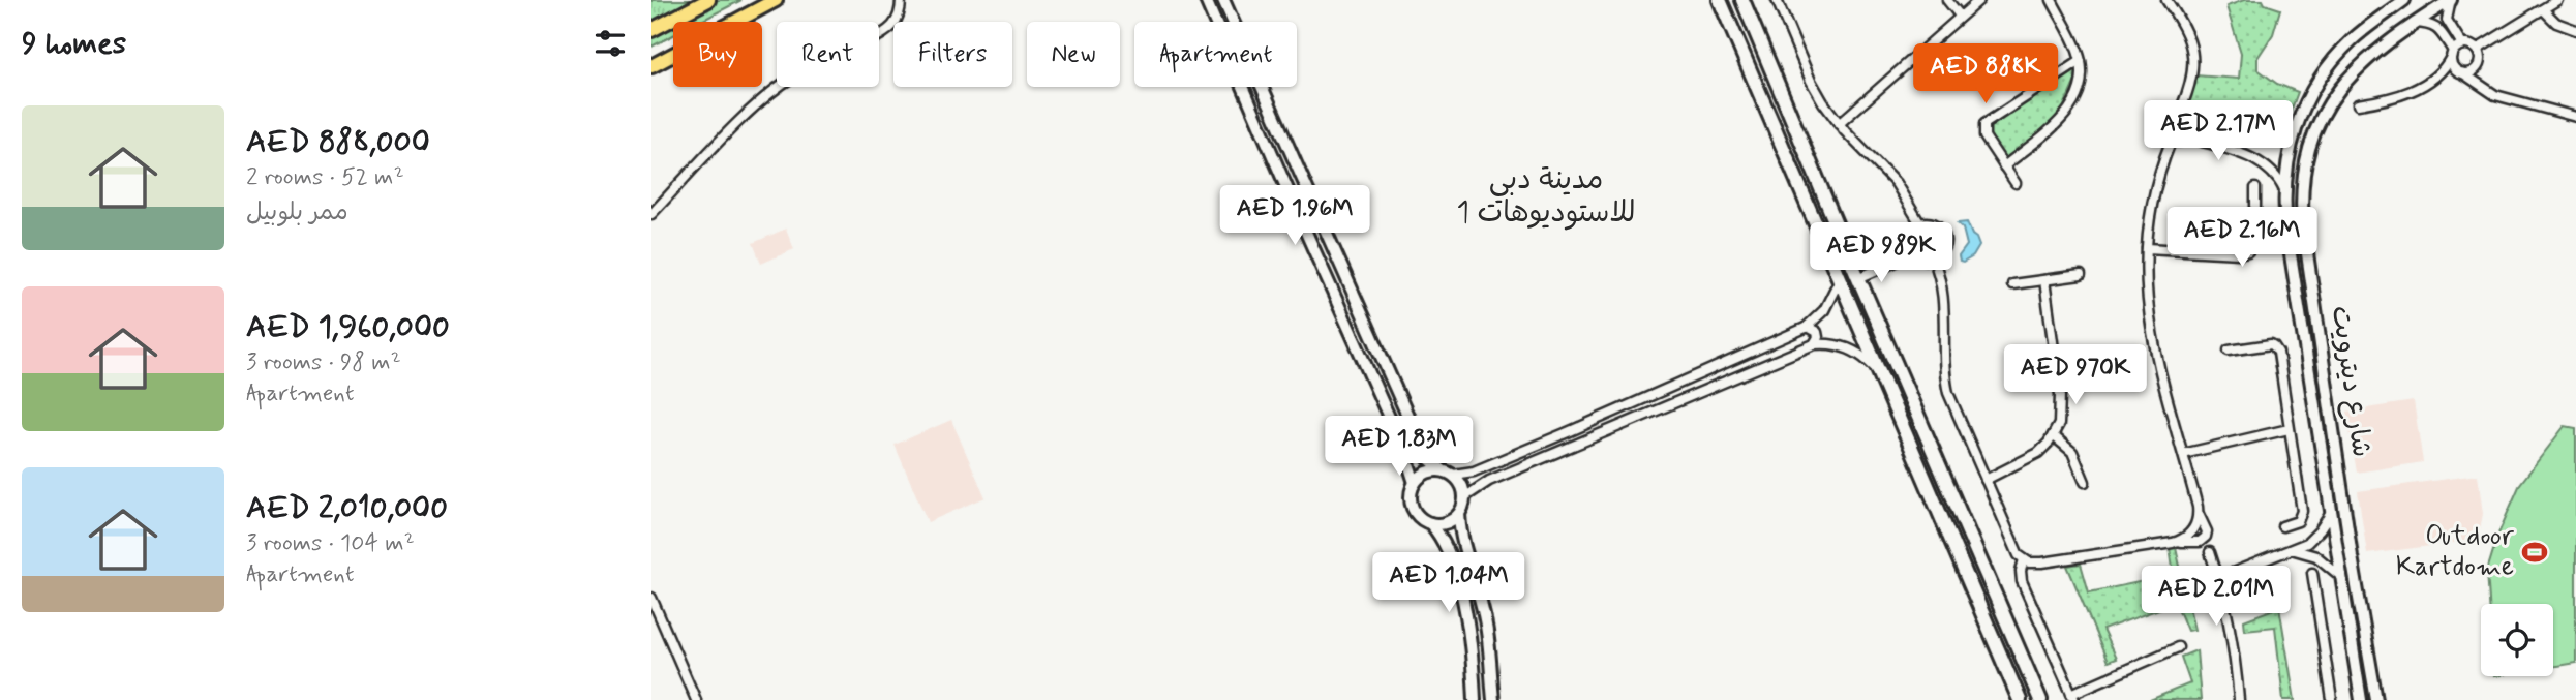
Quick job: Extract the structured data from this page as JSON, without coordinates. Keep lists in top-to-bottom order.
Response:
{
  "streets": {
    "street": ["شارع ديترويت"]
  },
  "districts": ["مدينة دبي للاستوديوهات 1"],
  "places": {
    "sports": ["Outdoor Kartdome"]
  },
  "page": {
    "heading": "9 homes",
    "chip": [
      "Buy",
      "Rent",
      "Filters",
      "New",
      "Apartment"
    ],
    "price": [
      "AED 888K",
      "AED 2.17M",
      "AED 1.96M",
      "AED 2.16M",
      "AED 989K",
      "AED 970K",
      "AED 1.83M",
      "AED 1.04M",
      "AED 2.01M"
    ],
    "list": [
      {
        "name": "AED 888,000",
        "note": "2 rooms · 52 m² · ممر بلوبيل"
      },
      {
        "name": "AED 1,960,000",
        "note": "3 rooms · 98 m² · Apartment"
      },
      {
        "name": "AED 2,010,000",
        "note": "3 rooms · 104 m² · Apartment"
      }
    ]
  }
}
